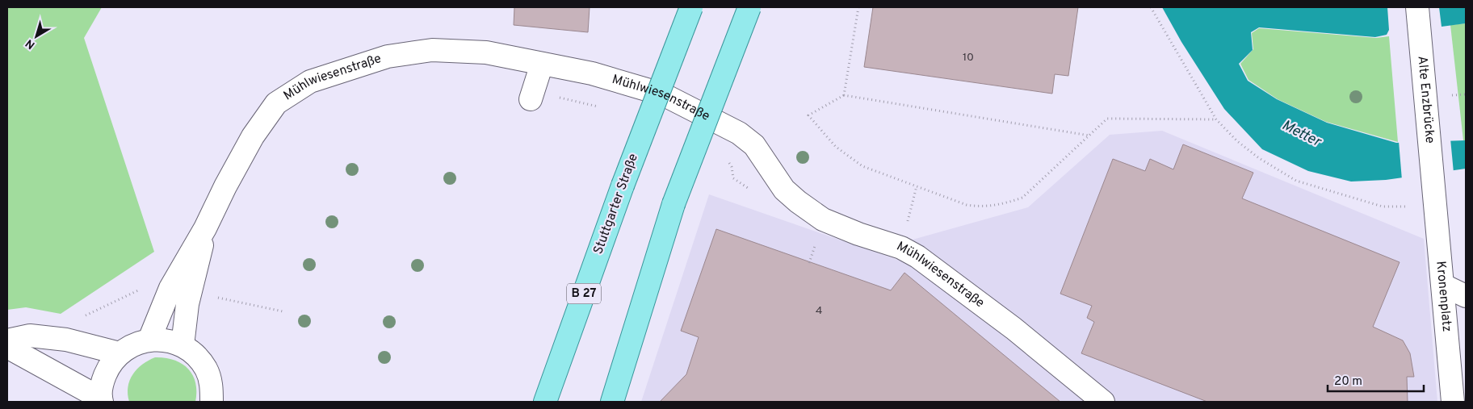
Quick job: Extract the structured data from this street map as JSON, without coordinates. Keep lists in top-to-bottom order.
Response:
{
  "streets": {
    "main road": ["Stuttgarter Straße", "B 27"],
    "street": ["Mühlwiesenstraße", "Alte Enzbrücke", "Kronenplatz"]
  },
  "crossings": [
    ["Alte Enzbrücke", "Kronenplatz"]
  ],
  "water": ["Metter"],
  "house_numbers": ["10", "4"],
  "scale_bar": "20 m",
  "north": "bottom left"
}
